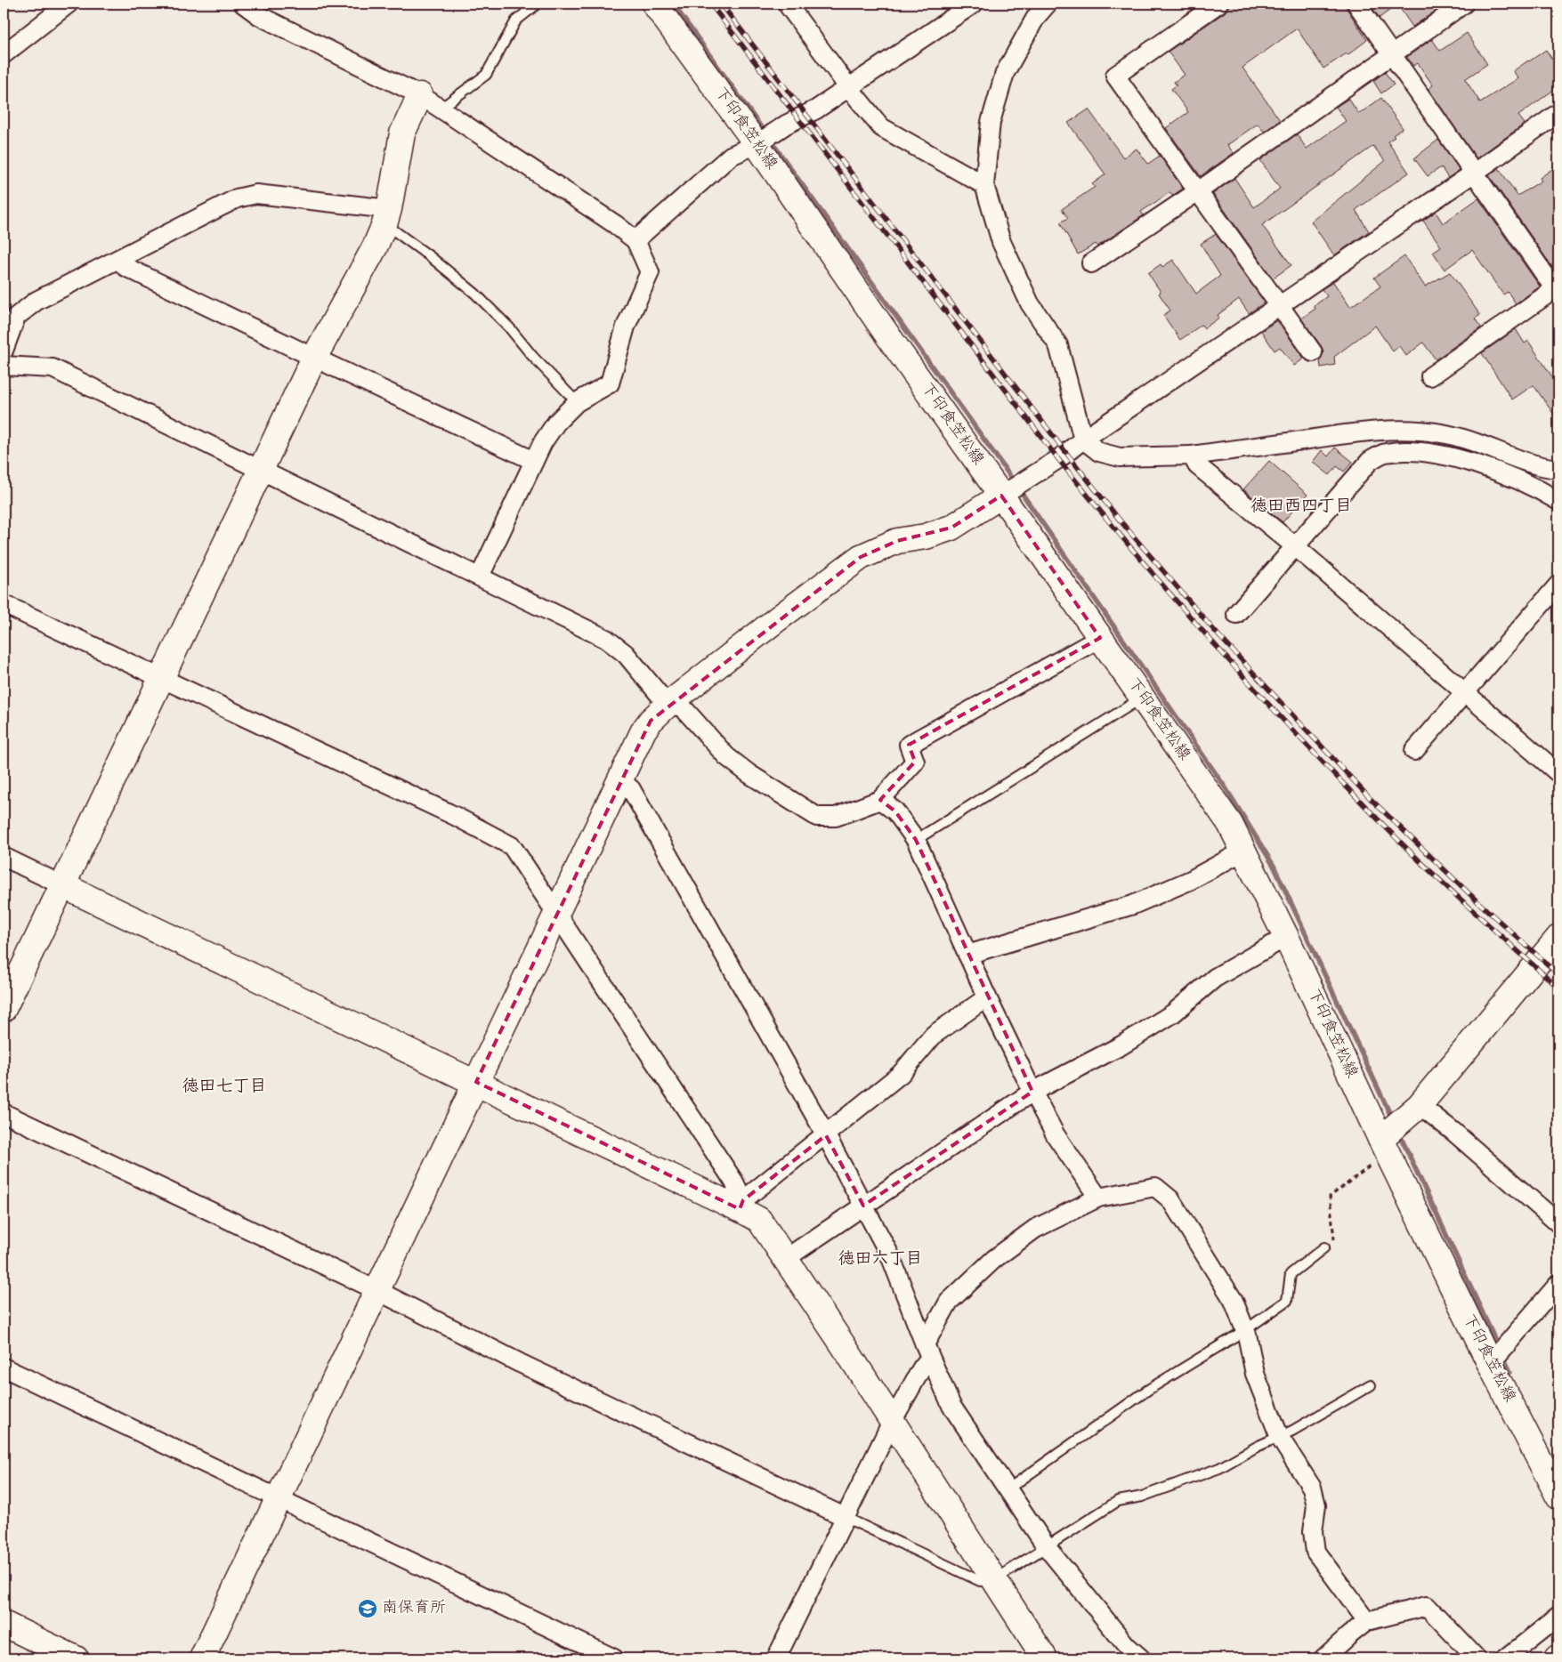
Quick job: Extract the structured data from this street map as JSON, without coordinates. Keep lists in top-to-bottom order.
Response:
{
  "streets": {
    "street": ["下印食笠松線"]
  },
  "districts": ["徳田西四丁目", "徳田七丁目", "徳田六丁目"],
  "places": {
    "school or university": ["南保育所"]
  }
}
